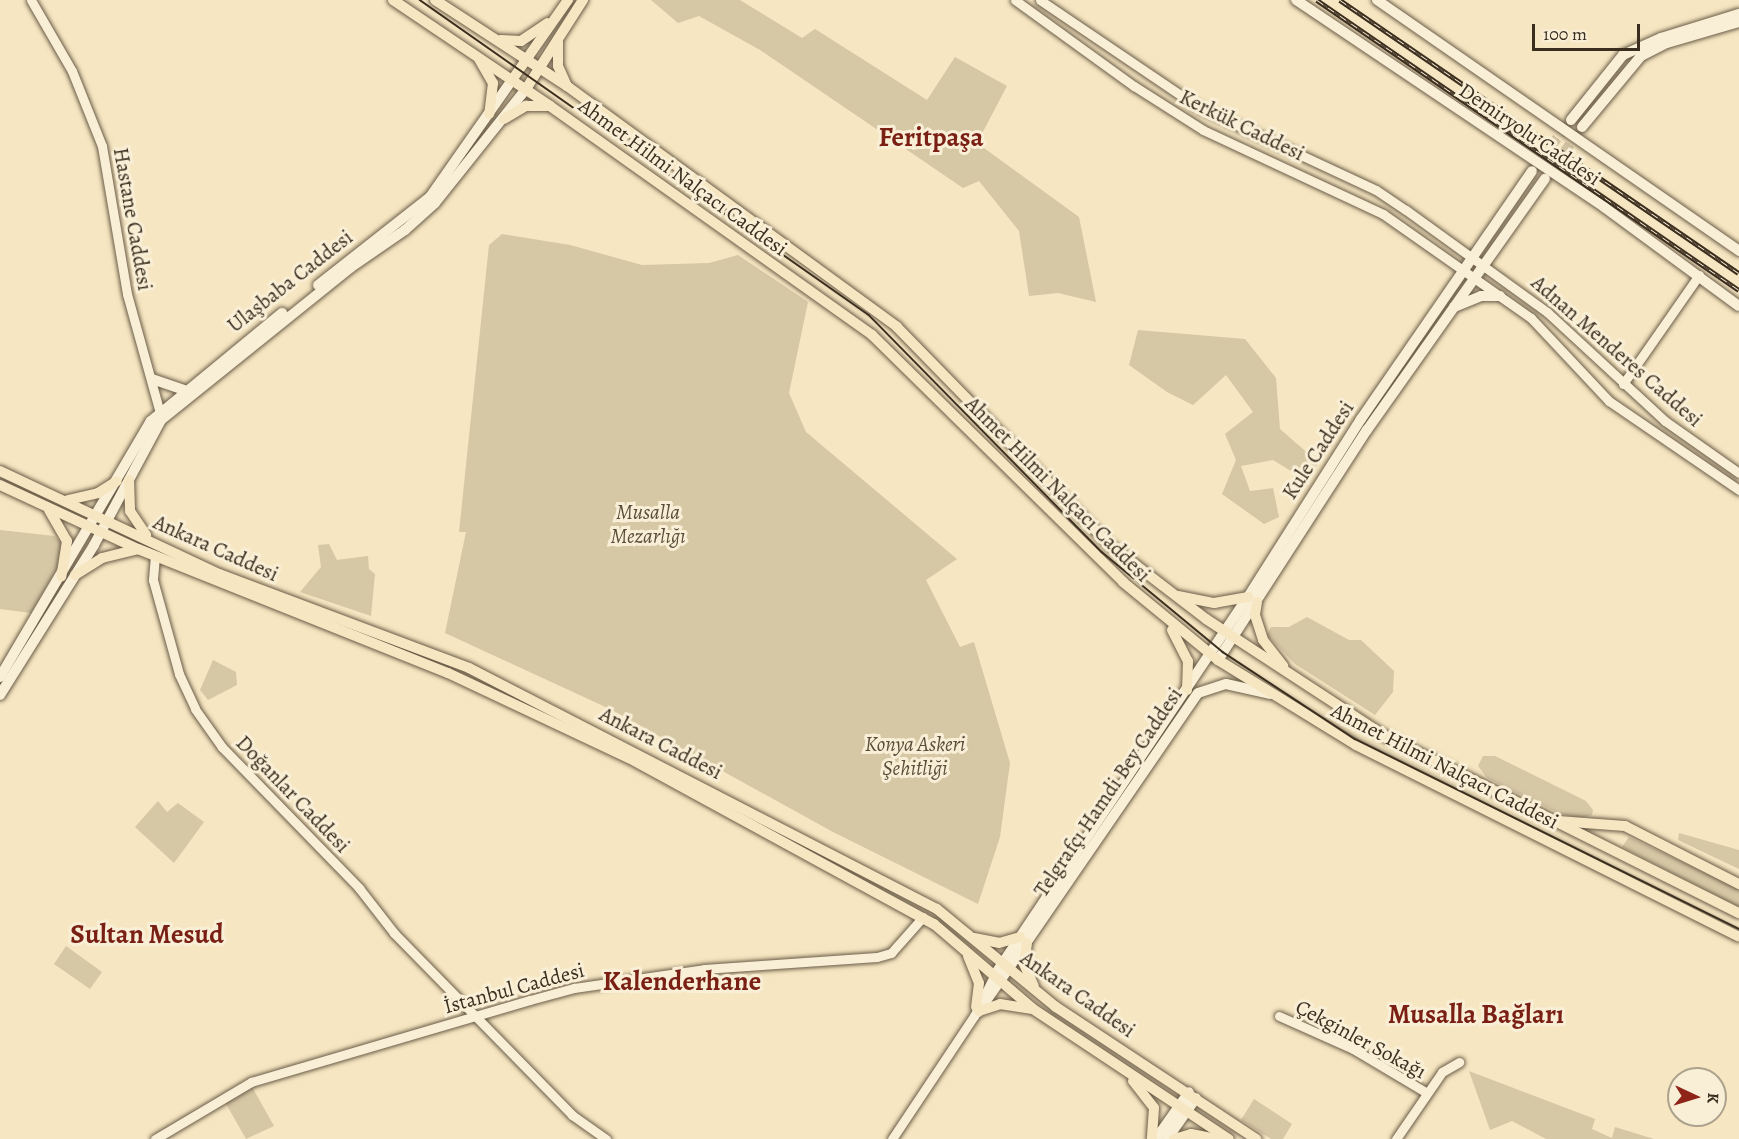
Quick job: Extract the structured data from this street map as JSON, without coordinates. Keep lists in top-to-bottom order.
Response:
{
  "streets": {
    "main road": [
      "Demiryolu Caddesi",
      "Ahmet Hilmi Nalçacı Caddesi",
      "Ulaşbaba Caddesi",
      "Kule Caddesi",
      "Ankara Caddesi",
      "Telgrafçı Hamdi Bey Caddesi"
    ],
    "street": [
      "Kerkük Caddesi",
      "Hastane Caddesi",
      "Adnan Menderes Caddesi",
      "Doğanlar Caddesi",
      "İstanbul Caddesi",
      "Çekginler Sokağı"
    ]
  },
  "crossings": [
    ["Kerkük Caddesi", "Adnan Menderes Caddesi"],
    ["Kerkük Caddesi", "Kule Caddesi"],
    ["Ahmet Hilmi Nalçacı Caddesi", "Ulaşbaba Caddesi"],
    ["Ahmet Hilmi Nalçacı Caddesi", "Kule Caddesi"],
    ["Ahmet Hilmi Nalçacı Caddesi", "Telgrafçı Hamdi Bey Caddesi"],
    ["Hastane Caddesi", "Ulaşbaba Caddesi"],
    ["Ulaşbaba Caddesi", "Ankara Caddesi"],
    ["Adnan Menderes Caddesi", "Kule Caddesi"],
    ["Kule Caddesi", "Telgrafçı Hamdi Bey Caddesi"],
    ["Ankara Caddesi", "Telgrafçı Hamdi Bey Caddesi"],
    ["Ankara Caddesi", "Doğanlar Caddesi"],
    ["Ankara Caddesi", "İstanbul Caddesi"],
    ["Doğanlar Caddesi", "İstanbul Caddesi"]
  ],
  "districts": [
    "Feritpaşa",
    "Sultan Mesud",
    "Kalenderhane",
    "Musalla Bağları"
  ],
  "parks": ["Musalla Mezarlığı", "Konya Askeri Şehitliği"],
  "scale_bar": "100 m",
  "north": "right"
}
